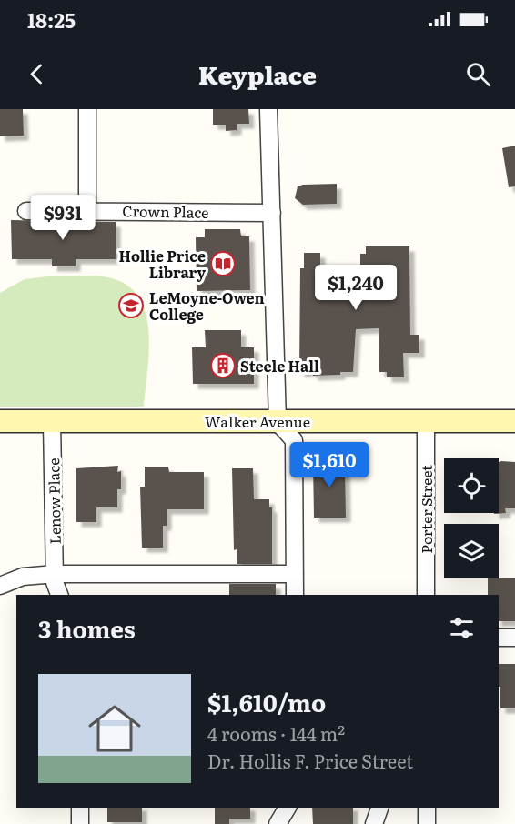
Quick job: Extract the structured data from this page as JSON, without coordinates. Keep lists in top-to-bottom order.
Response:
{
  "streets": {
    "street": [
      "Crown Place",
      "Walker Avenue",
      "Lenow Place",
      "Porter Street"
    ]
  },
  "crossings": [
    ["Walker Avenue", "Lenow Place"],
    ["Walker Avenue", "Porter Street"]
  ],
  "places": {
    "library": ["Hollie Price Library"],
    "school or university": ["LeMoyne-Owen College"],
    "building": ["Steele Hall"]
  },
  "page": {
    "status": "18:25",
    "header": "Keyplace",
    "price": ["$931", "$1,240", "$1,610"],
    "heading": "3 homes",
    "list": [
      {
        "name": "$1,610/mo",
        "note": "4 rooms · 144 m² · Dr. Hollis F. Price Street"
      }
    ]
  }
}
